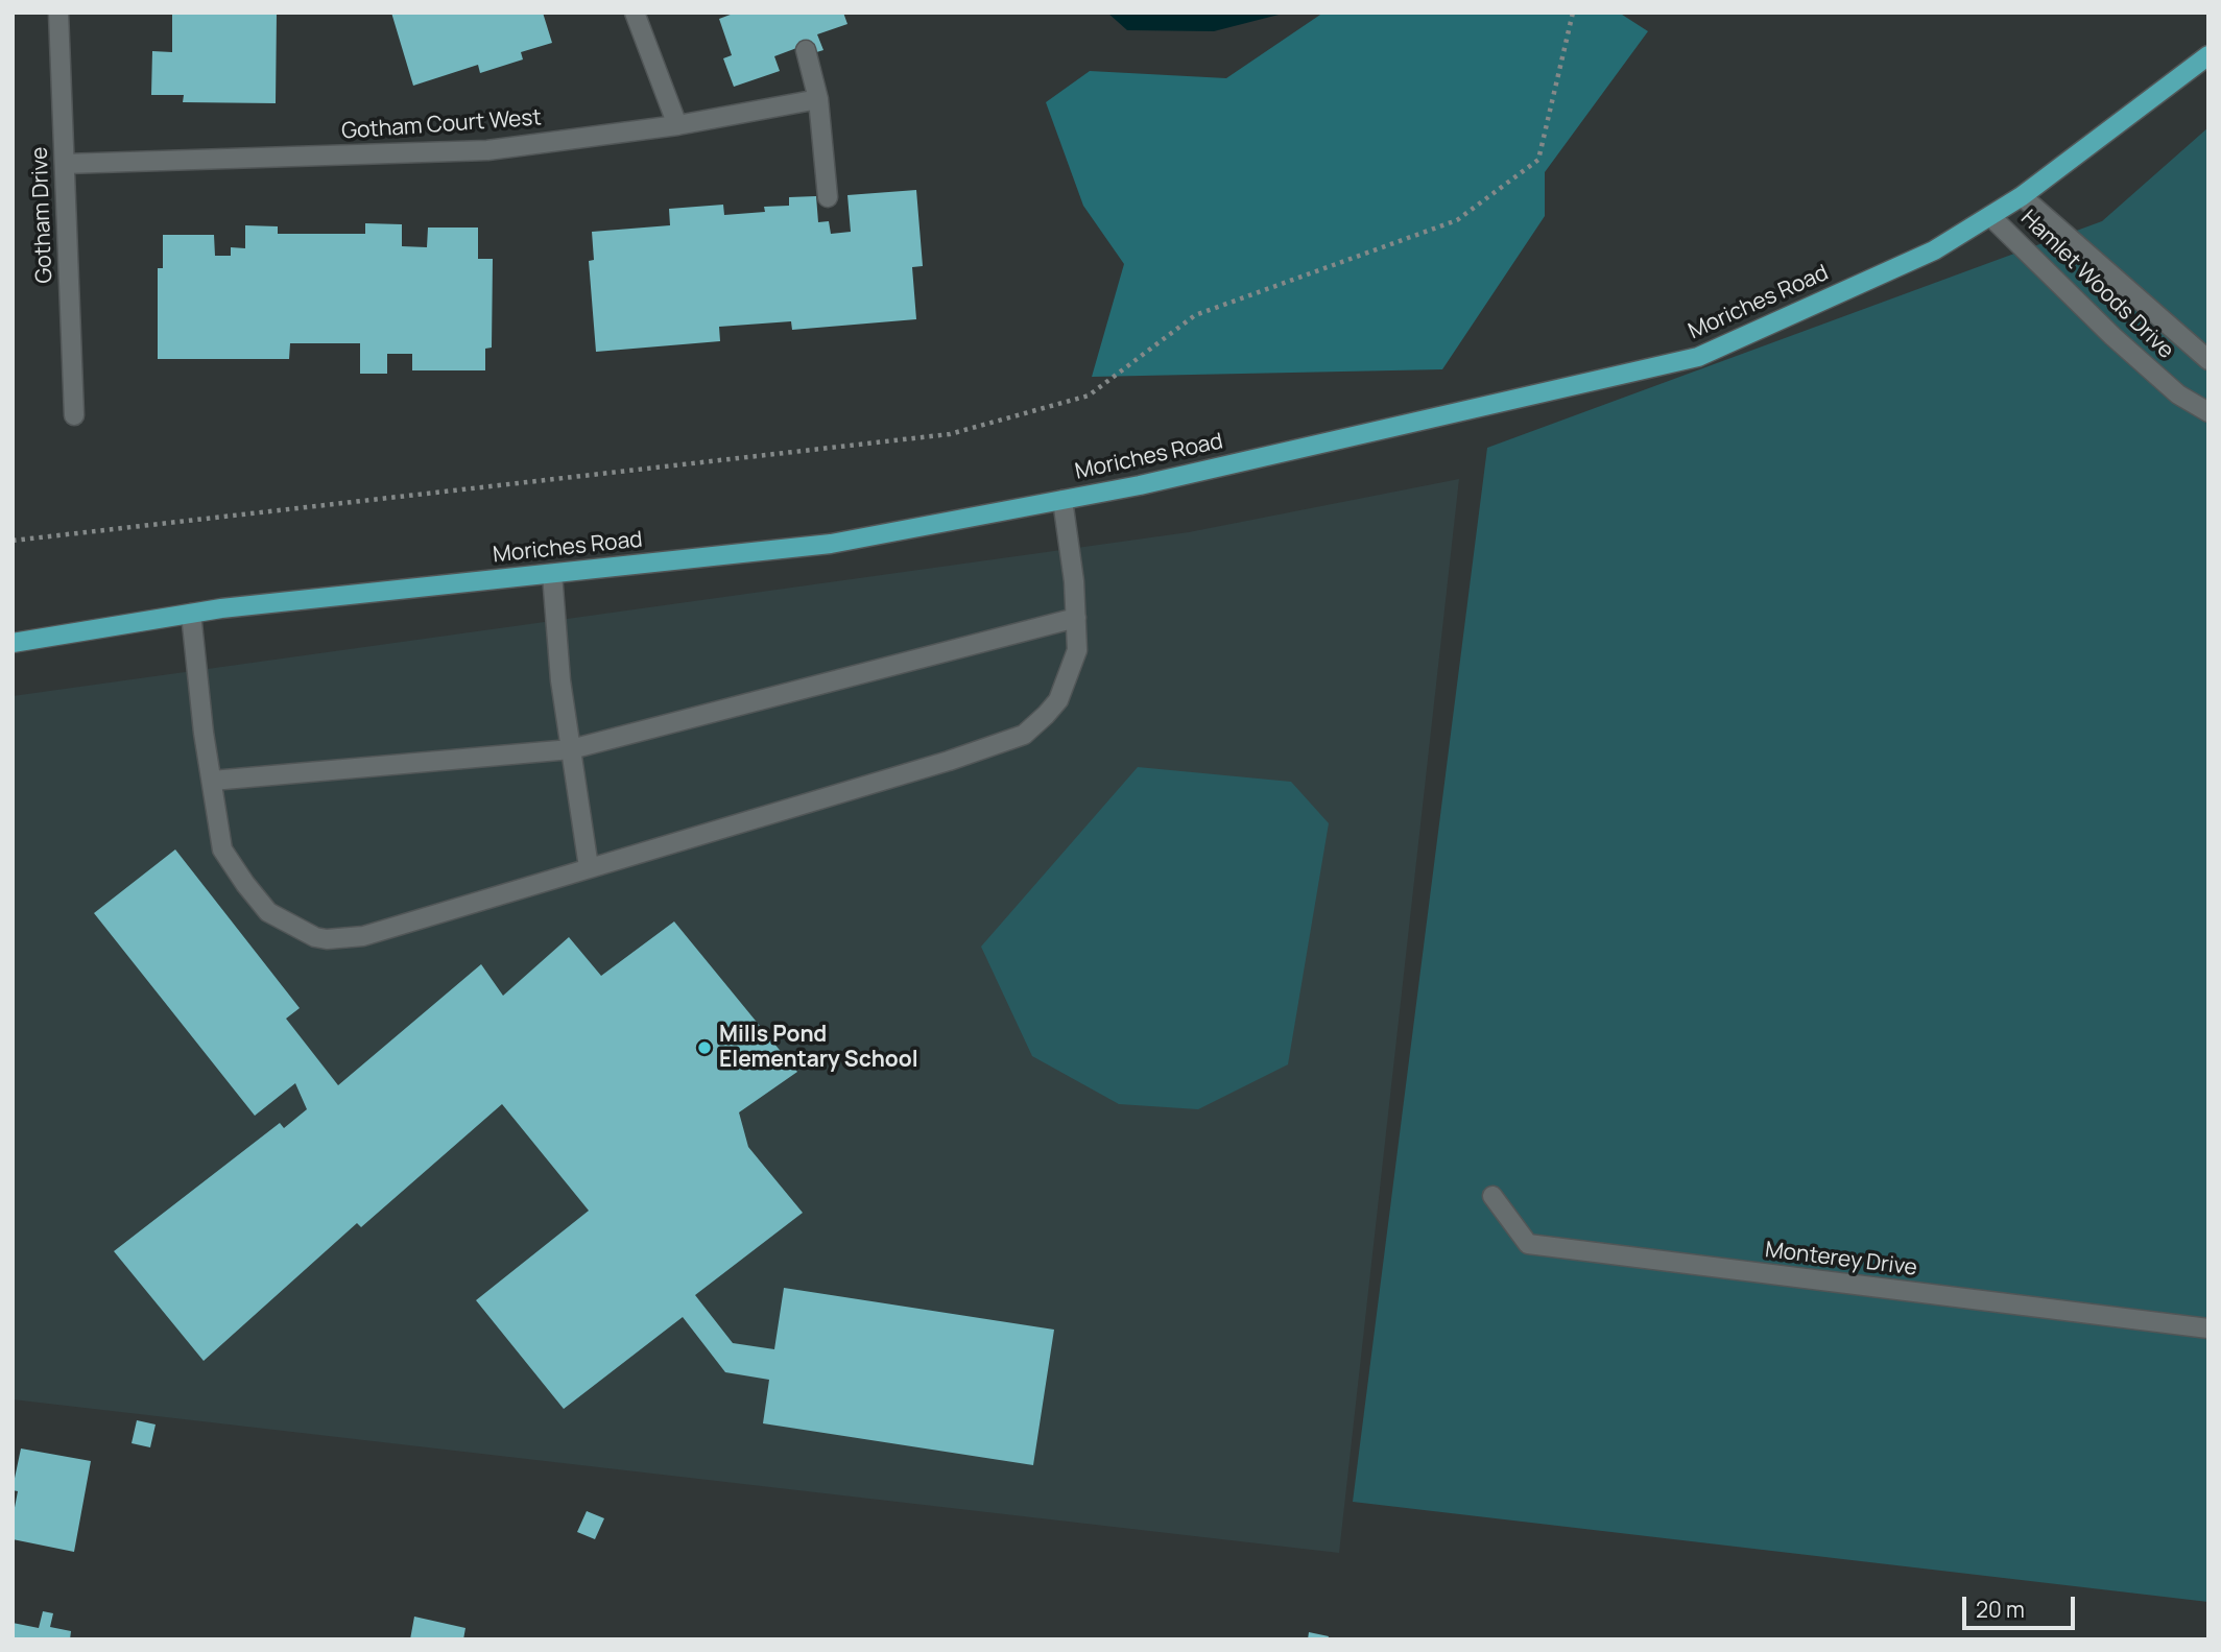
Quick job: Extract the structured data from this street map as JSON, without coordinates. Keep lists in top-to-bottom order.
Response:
{
  "streets": {
    "main road": ["Moriches Road"],
    "street": [
      "Gotham Court West",
      "Gotham Drive",
      "Hamlet Woods Drive",
      "Monterey Drive"
    ]
  },
  "crossings": [
    ["Gotham Court West", "Gotham Drive"],
    ["Hamlet Woods Drive", "Moriches Road"]
  ],
  "places": ["Mills Pond Elementary School"],
  "scale_bar": "20 m"
}
